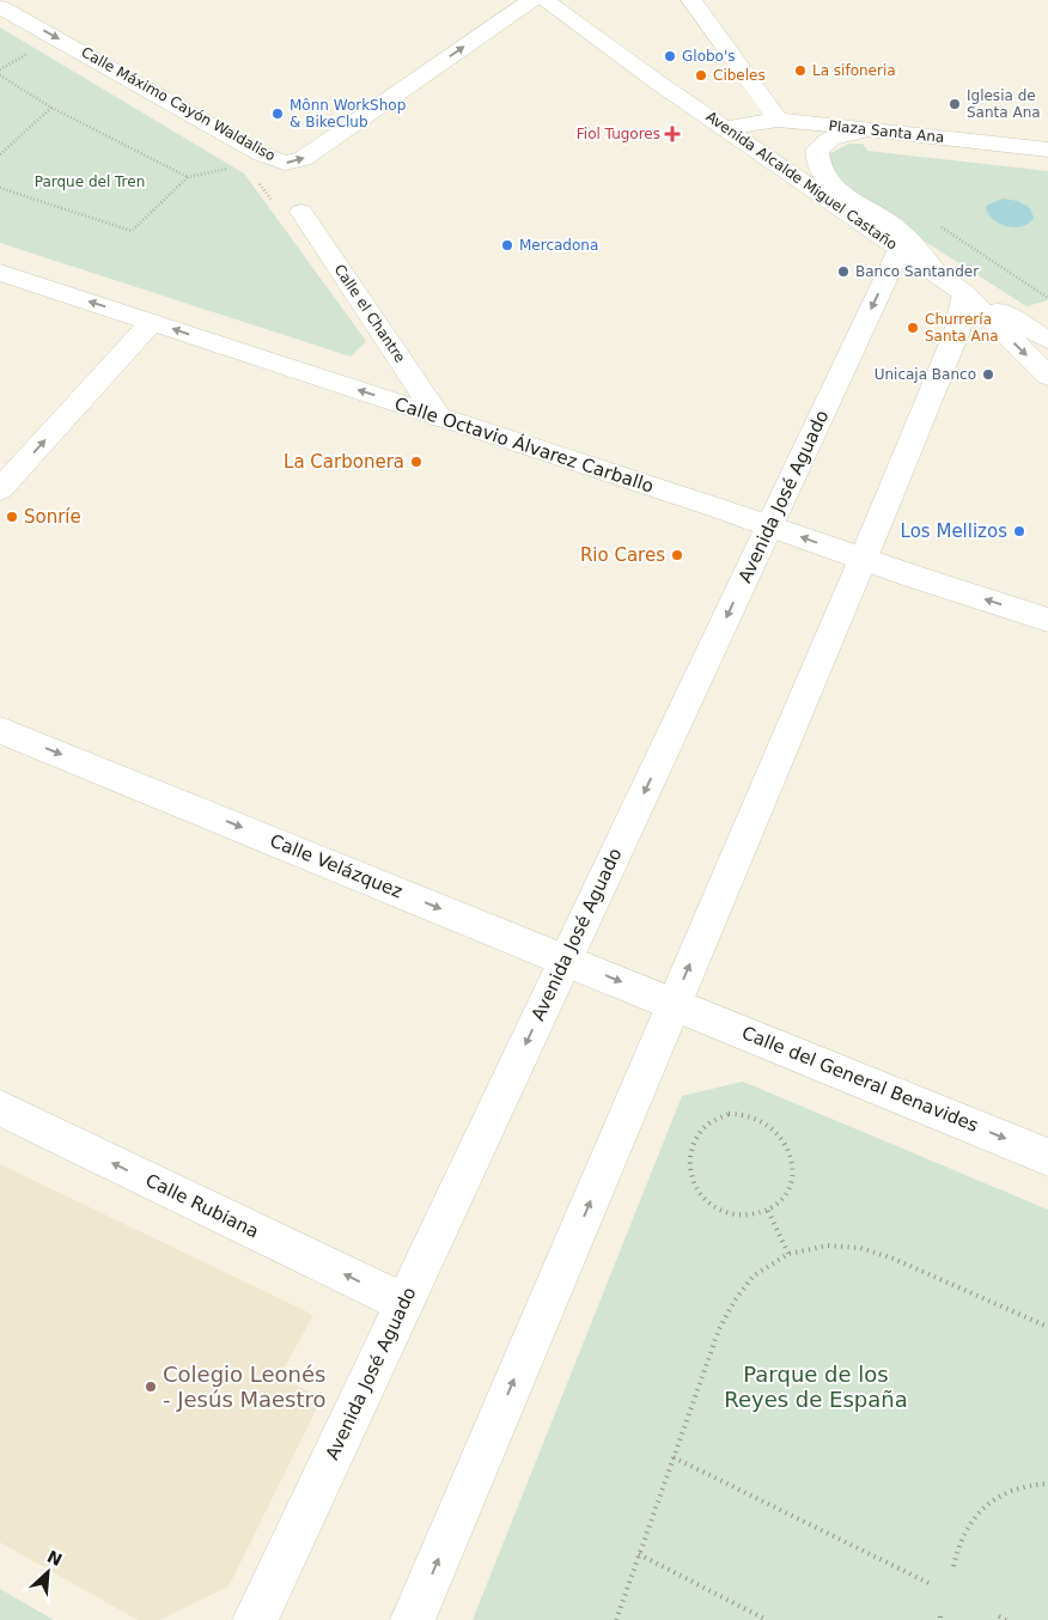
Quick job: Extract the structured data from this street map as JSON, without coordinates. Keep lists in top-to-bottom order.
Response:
{
  "streets": {
    "street": [
      "Calle Máximo Cayón Waldaliso",
      "Plaza Santa Ana",
      "Avenida Alcalde Miguel Castaño",
      "Calle el Chantre",
      "Calle Octavio Álvarez Carballo",
      "Avenida José Aguado",
      "Calle Velázquez",
      "Calle del General Benavides",
      "Calle Rubiana"
    ]
  },
  "crossings": [
    ["Plaza Santa Ana", "Avenida Alcalde Miguel Castaño"],
    ["Avenida Alcalde Miguel Castaño", "Avenida José Aguado"],
    ["Calle el Chantre", "Calle Octavio Álvarez Carballo"],
    ["Calle Octavio Álvarez Carballo", "Avenida José Aguado"],
    ["Avenida José Aguado", "Calle Velázquez"],
    ["Avenida José Aguado", "Calle Rubiana"],
    ["Calle Velázquez", "Calle del General Benavides"]
  ],
  "one_way": [
    "Calle Máximo Cayón Waldaliso",
    "Calle Octavio Álvarez Carballo",
    "Calle Velázquez",
    "Calle del General Benavides",
    "Calle Rubiana"
  ],
  "parks": ["Parque del Tren", "Parque de los Reyes de España"],
  "places": {
    "other": [
      "Globo's",
      "La sifoneria",
      "Cibeles",
      "Iglesia de Santa Ana",
      "Mônn WorkShop & BikeClub",
      "Mercadona",
      "Banco Santander",
      "Churrería Santa Ana",
      "Unicaja Banco",
      "La Carbonera",
      "Sonríe",
      "Los Mellizos",
      "Rio Cares",
      "Colegio Leonés - Jesús Maestro"
    ],
    "health": ["Fiol Tugores"]
  },
  "north": "top right"
}
